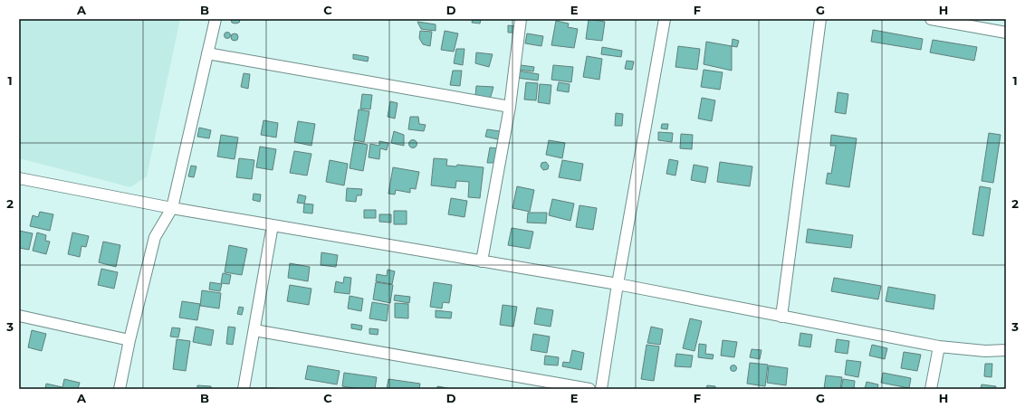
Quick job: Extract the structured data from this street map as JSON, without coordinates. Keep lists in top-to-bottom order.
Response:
{
  "grid": {
    "columns": [
      "A",
      "B",
      "C",
      "D",
      "E",
      "F",
      "G",
      "H"
    ],
    "rows": ["1", "2", "3"]
  }
}
